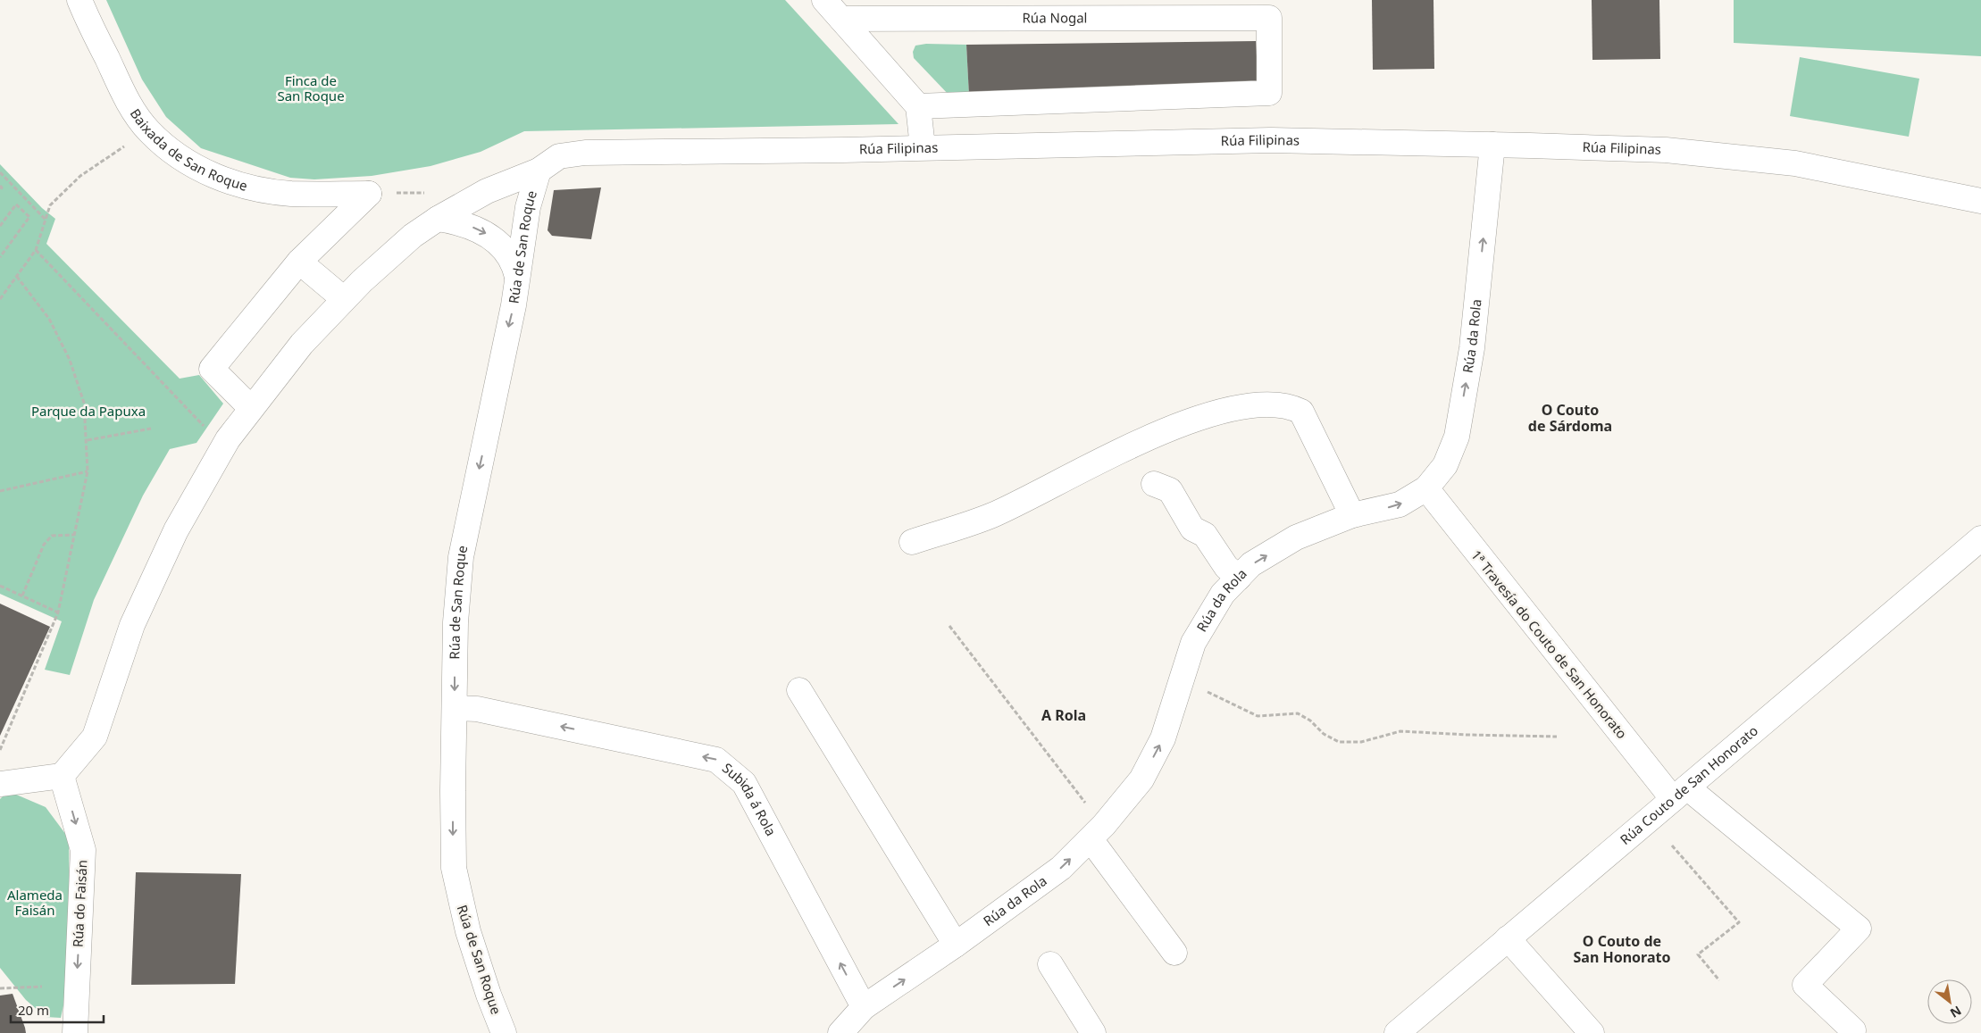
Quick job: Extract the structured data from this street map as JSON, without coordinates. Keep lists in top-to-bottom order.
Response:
{
  "streets": {
    "street": [
      "Rúa Nogal",
      "Rúa Filipinas",
      "Baixada de San Roque",
      "Rúa de San Roque",
      "Rúa da Rola",
      "1ª Travesía do Couto de San Honorato",
      "Rúa Couto de San Honorato",
      "Subida á Rola",
      "Rúa do Faisán"
    ]
  },
  "crossings": [
    ["Rúa Filipinas", "Rúa de San Roque"],
    ["Rúa Filipinas", "Rúa da Rola"],
    ["Rúa Filipinas", "Rúa do Faisán"],
    ["Rúa de San Roque", "Subida á Rola"],
    ["Rúa da Rola", "1ª Travesía do Couto de San Honorato"],
    ["Rúa da Rola", "Subida á Rola"],
    ["1ª Travesía do Couto de San Honorato", "Rúa Couto de San Honorato"]
  ],
  "one_way": ["Rúa de San Roque", "Rúa da Rola", "Rúa do Faisán"],
  "districts": ["O Couto de Sárdoma", "A Rola", "O Couto de San Honorato"],
  "parks": ["Finca de San Roque", "Parque da Papuxa", "Alameda Faisán"],
  "scale_bar": "20 m",
  "north": "bottom right"
}
